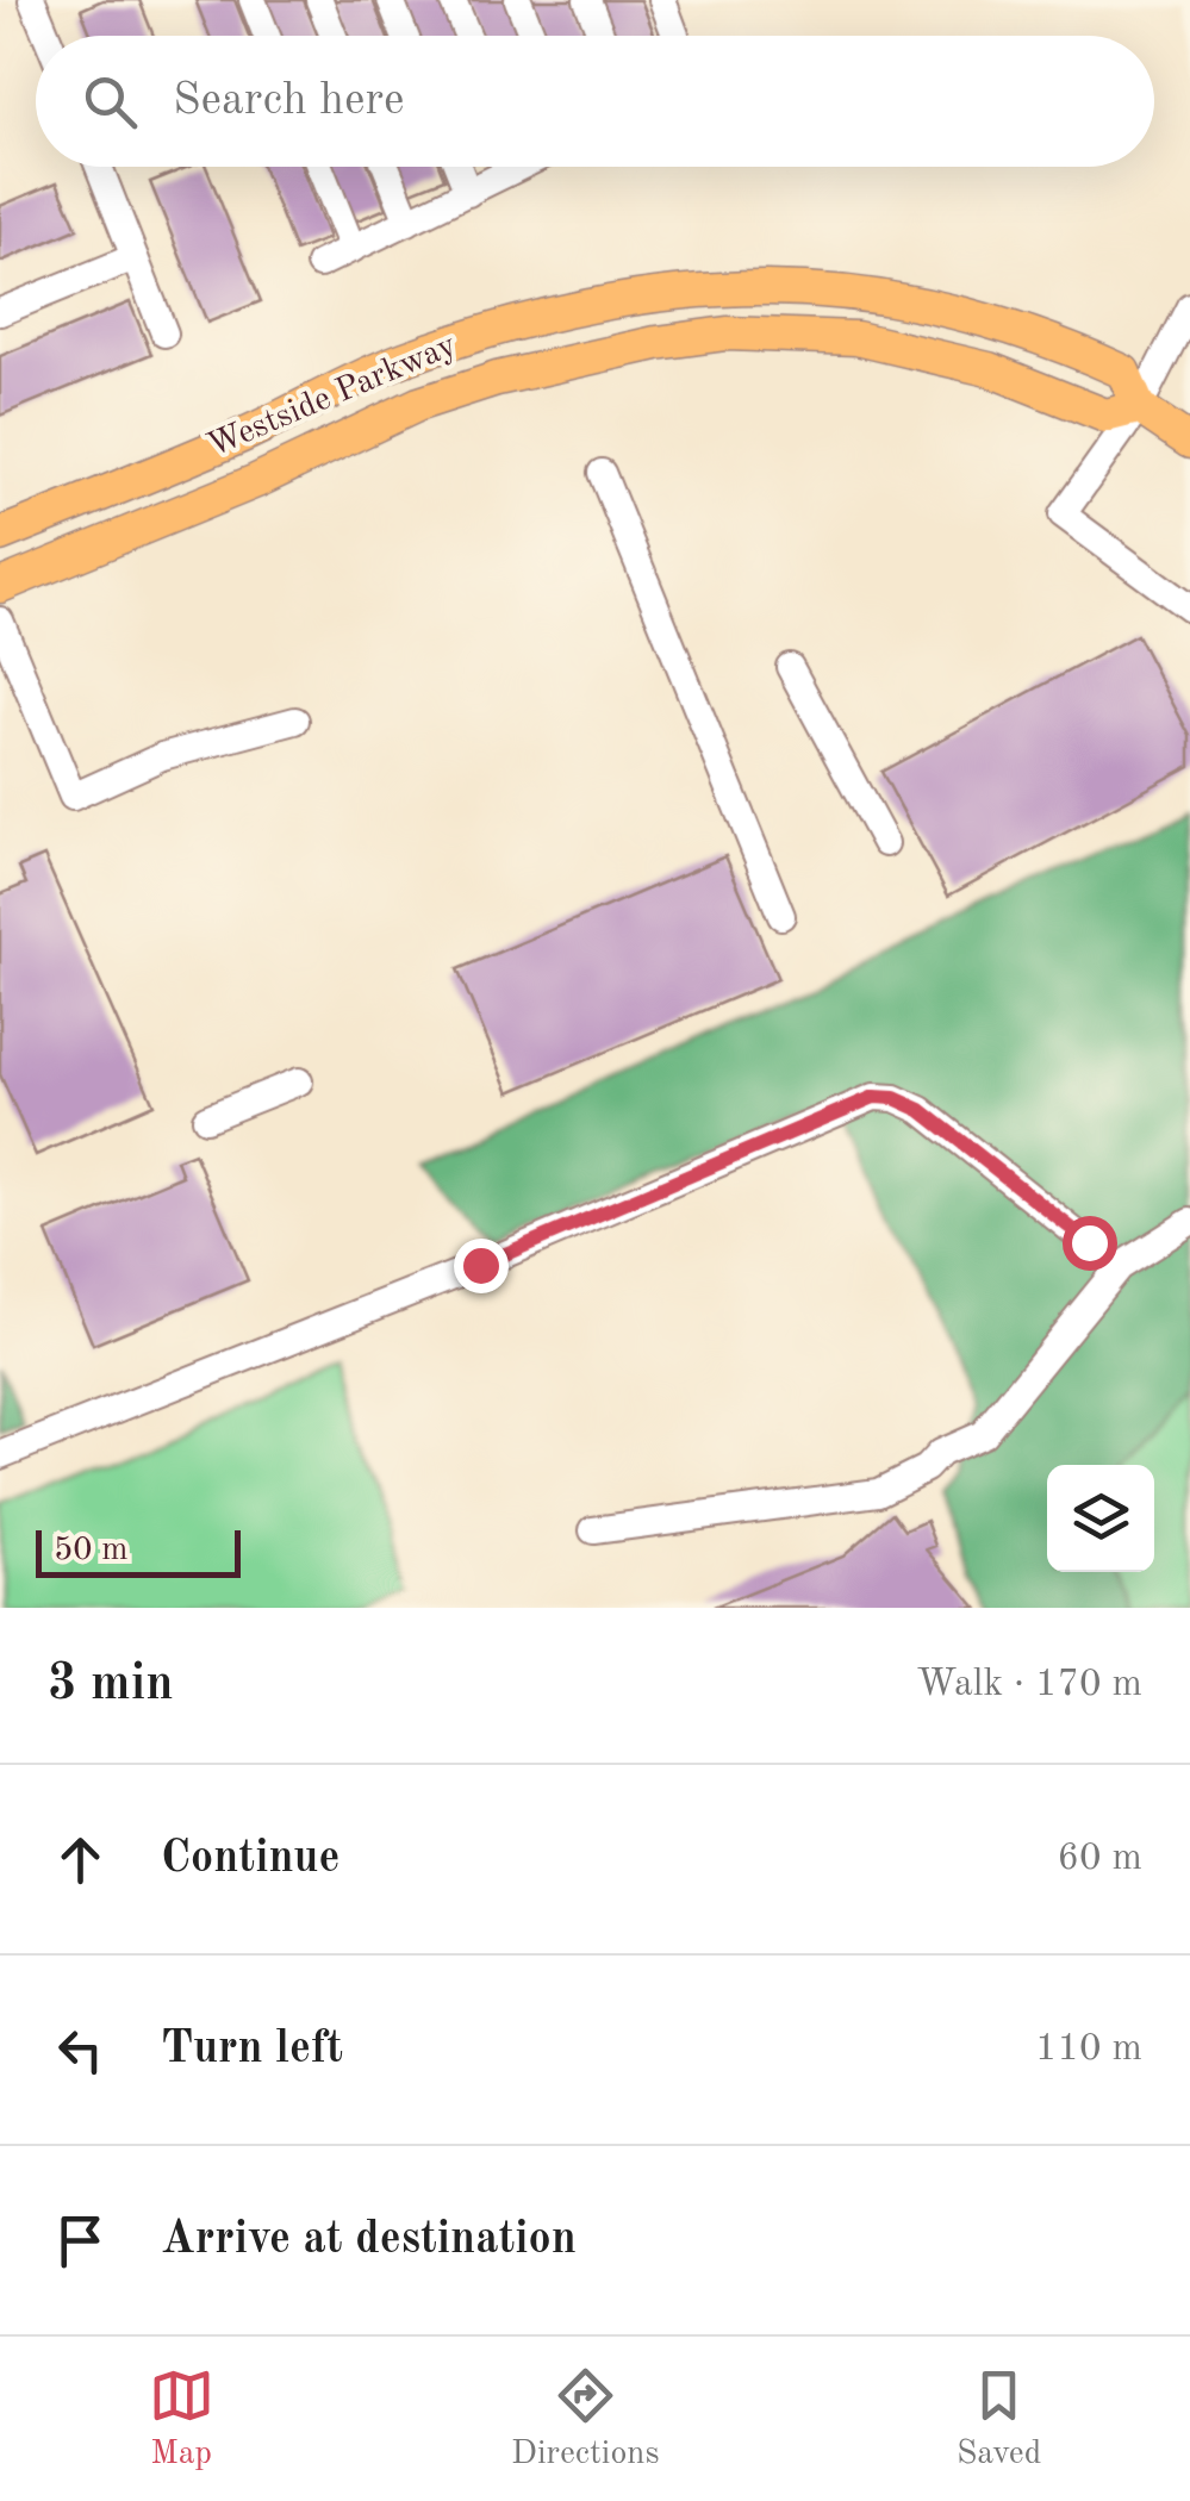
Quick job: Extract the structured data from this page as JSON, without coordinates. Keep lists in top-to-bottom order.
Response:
{
  "streets": {
    "main road": ["Westside Parkway"]
  },
  "scale_bar": "50 m",
  "page": {
    "search": "Search here",
    "scale": "50 m",
    "heading": ["3 min", "Walk · 170 m"],
    "list": [
      ["Continue", "60 m"],
      ["Turn left", "110 m"],
      "Arrive at destination"
    ],
    "nav": ["Map", "Directions", "Saved"]
  }
}
